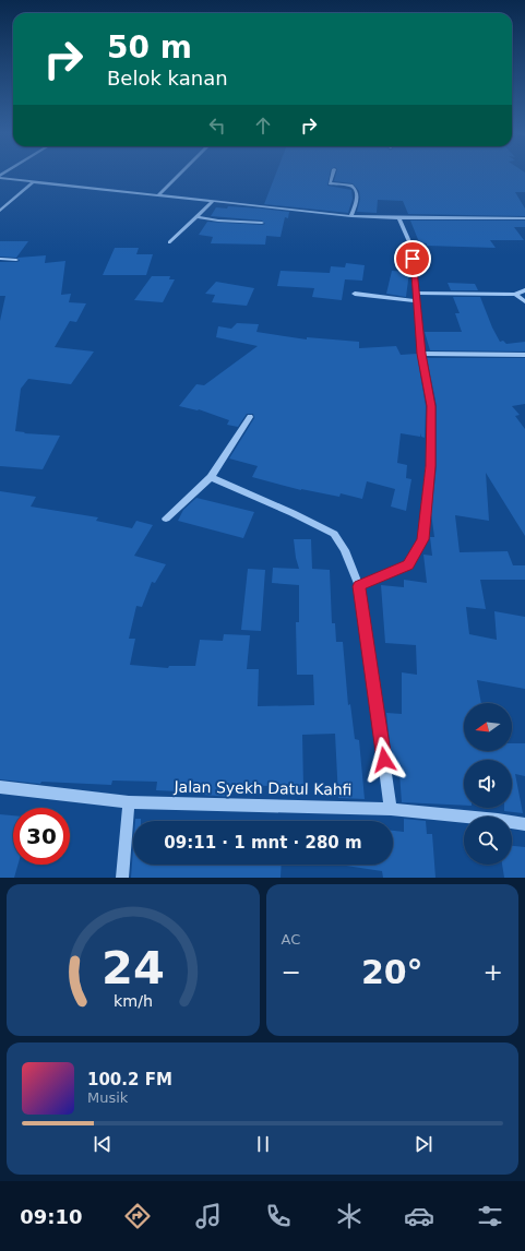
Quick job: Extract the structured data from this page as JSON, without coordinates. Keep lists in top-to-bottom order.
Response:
{
  "streets": {
    "street": ["Jalan Syekh Datul Kahfi"]
  },
  "north": "left",
  "page": {
    "turn": ["50 m", "Belok kanan"],
    "limit": "30",
    "trip": "09:11 · 1 mnt · 280 m",
    "tile": "AC",
    "heat": ["−", "20°", "+"],
    "song": ["100.2 FM", "Musik"],
    "tabs": "09:10",
    "gauge": ["24", "km/h"]
  }
}
